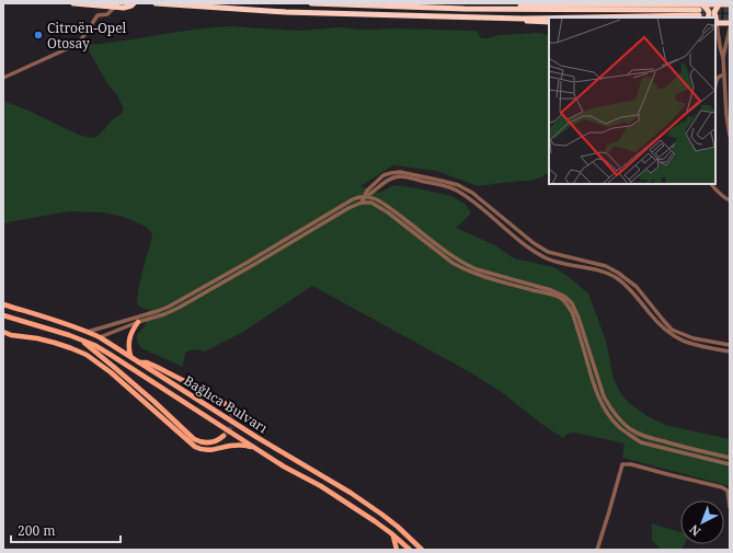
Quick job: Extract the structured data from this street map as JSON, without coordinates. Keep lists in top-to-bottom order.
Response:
{
  "streets": {
    "main road": ["Bağlıca Bulvarı"]
  },
  "places": ["Citroën-Opel Otosay"],
  "scale_bar": "200 m",
  "north": "bottom left"
}
